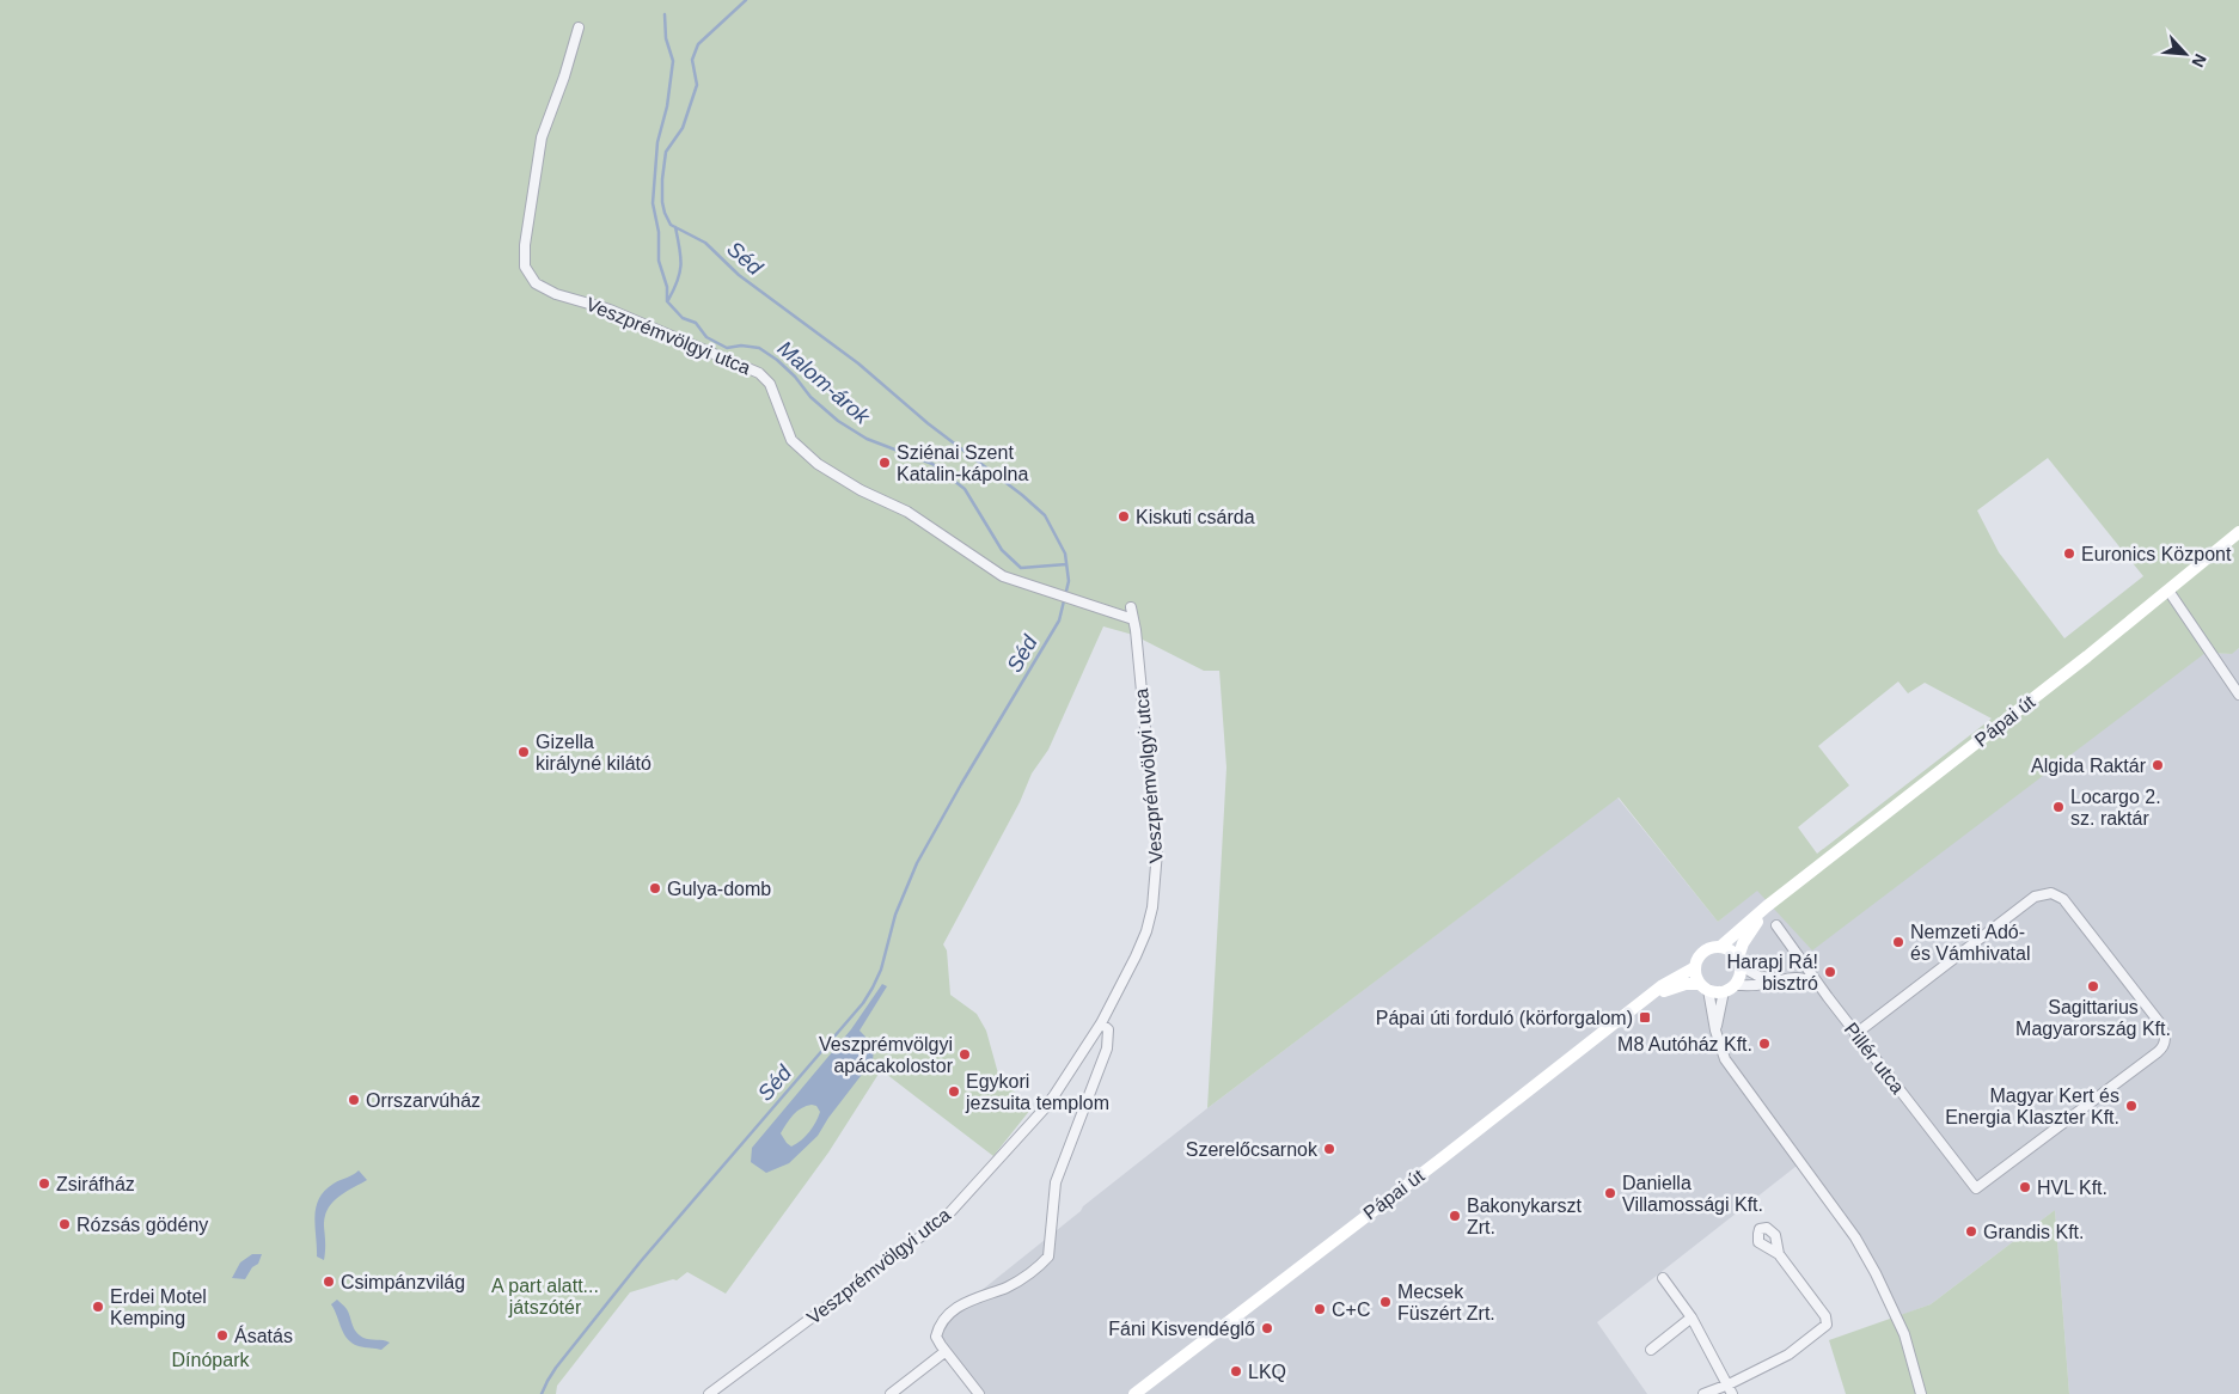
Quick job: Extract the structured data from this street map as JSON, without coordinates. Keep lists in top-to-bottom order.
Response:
{
  "streets": {
    "main road": ["Pápai út"],
    "street": ["Veszprémvölgyi utca", "Pillér utca"]
  },
  "water": ["Séd", "Malom-árok"],
  "parks": ["A part alatt... játszótér", "Dínópark"],
  "places": {
    "other": [
      "Sziénai Szent Katalin-kápolna",
      "Kiskuti csárda",
      "Euronics Központ",
      "Gizella királyné kilátó",
      "Algida Raktár",
      "Locargo 2. sz. raktár",
      "Gulya-domb",
      "Nemzeti Adó- és Vámhivatal",
      "Harapj Rá! bisztró",
      "Sagittarius Magyarország Kft.",
      "M8 Autóház Kft.",
      "Veszprémvölgyi apácakolostor",
      "Egykori jezsuita templom",
      "Orrszarvúház",
      "Magyar Kert és Energia Klaszter Kft.",
      "Szerelőcsarnok",
      "Zsiráfház",
      "HVL Kft.",
      "Daniella Villamossági Kft.",
      "Bakonykarszt Zrt.",
      "Rózsás gödény",
      "Grandis Kft.",
      "Csimpánzvilág",
      "Mecsek Füszért Zrt.",
      "Erdei Motel Kemping",
      "C+C",
      "Fáni Kisvendéglő",
      "Ásatás",
      "LKQ"
    ],
    "transit": ["Pápai úti forduló (körforgalom)"]
  },
  "north": "bottom right"
}
